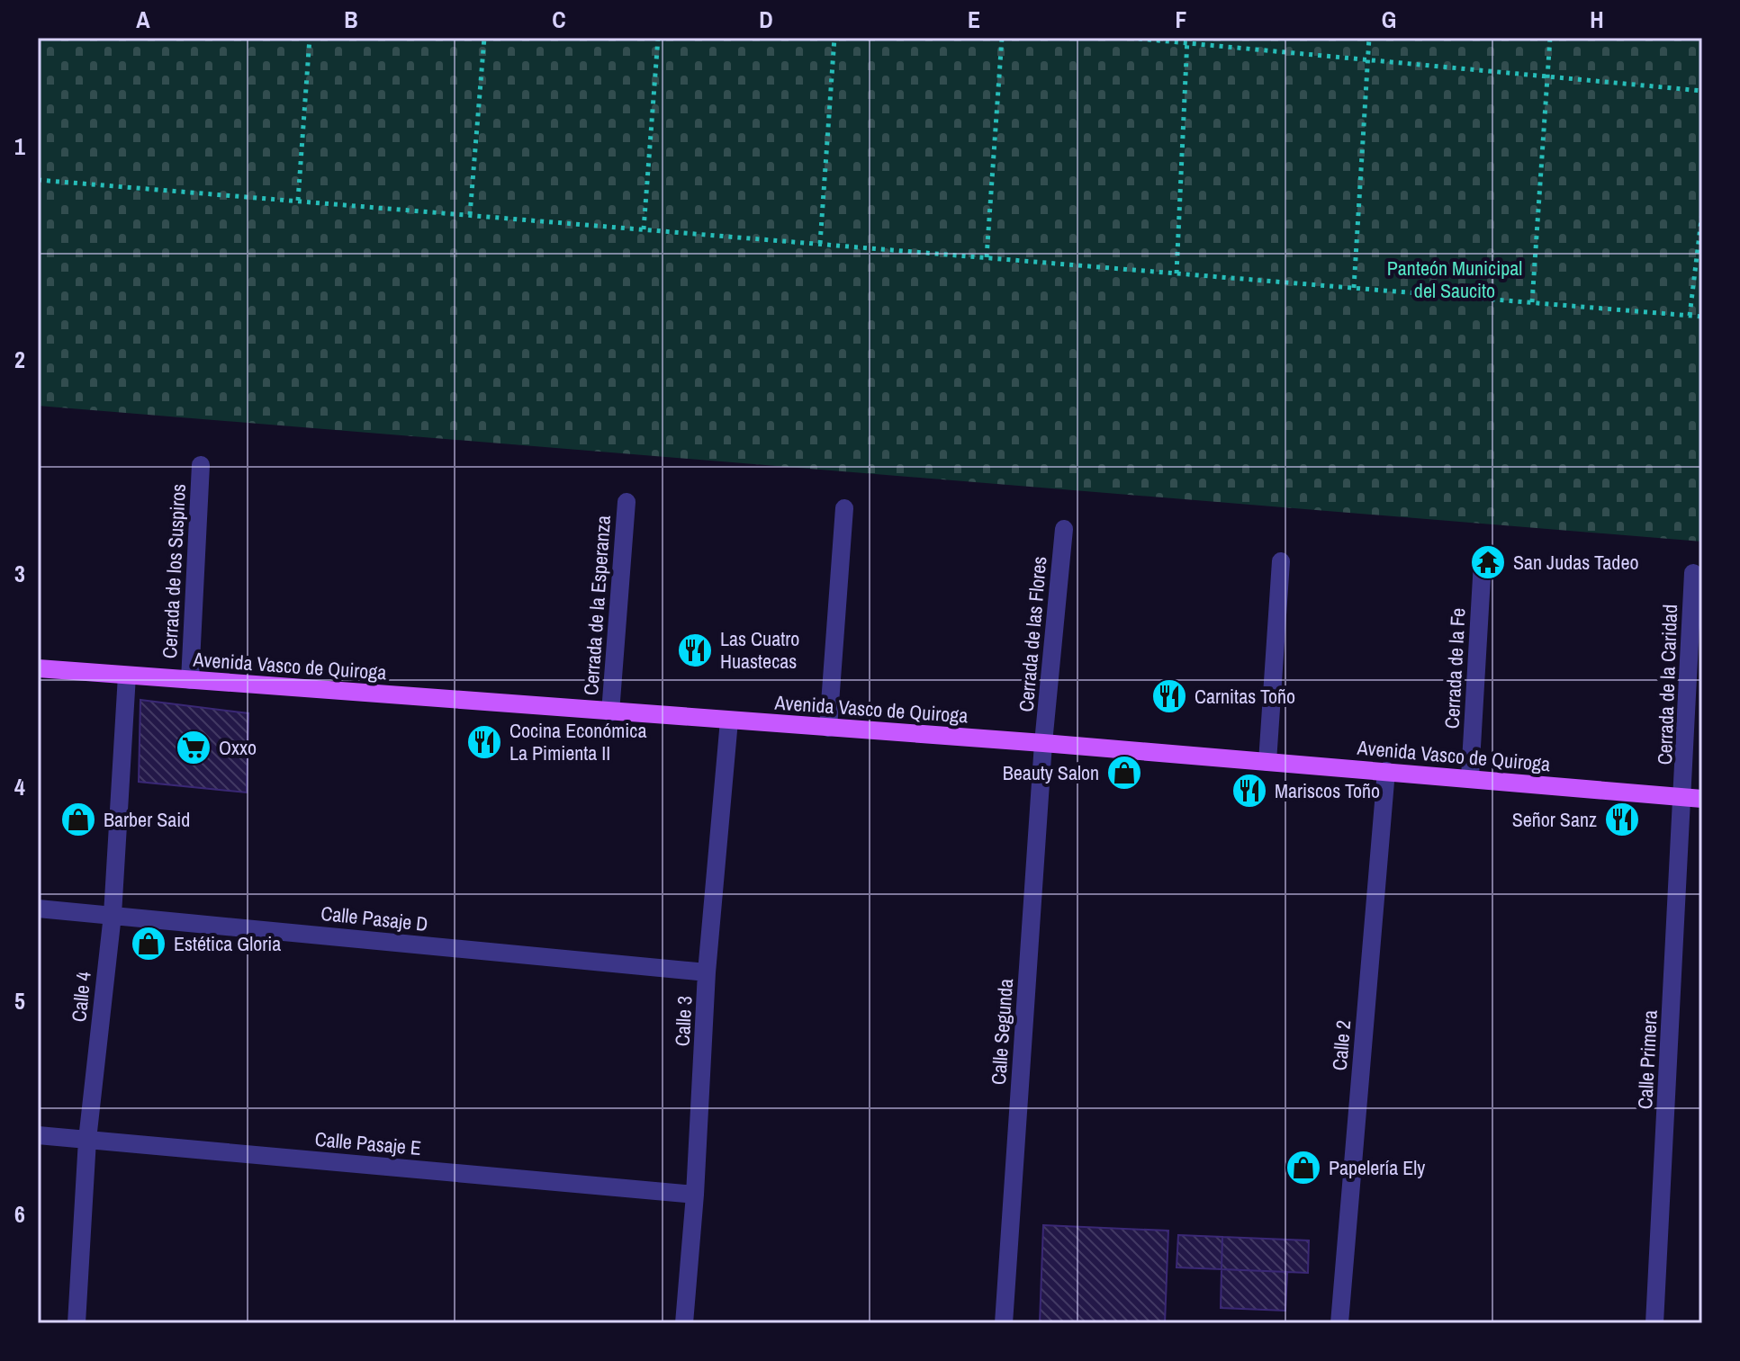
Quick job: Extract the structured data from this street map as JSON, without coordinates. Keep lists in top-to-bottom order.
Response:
{
  "streets": {
    "main road": ["Avenida Vasco de Quiroga"],
    "street": [
      "Cerrada de los Suspiros",
      "Cerrada de la Esperanza",
      "Cerrada de las Flores",
      "Cerrada de la Fe",
      "Cerrada de la Caridad",
      "Calle Pasaje D",
      "Calle 4",
      "Calle 3",
      "Calle Segunda",
      "Calle 2",
      "Calle Primera",
      "Calle Pasaje E"
    ]
  },
  "crossings": [
    ["Cerrada de los Suspiros", "Avenida Vasco de Quiroga"],
    ["Cerrada de la Esperanza", "Avenida Vasco de Quiroga"],
    ["Cerrada de las Flores", "Avenida Vasco de Quiroga"],
    ["Cerrada de las Flores", "Calle Segunda"],
    ["Avenida Vasco de Quiroga", "Cerrada de la Fe"],
    ["Avenida Vasco de Quiroga", "Cerrada de la Caridad"],
    ["Avenida Vasco de Quiroga", "Calle 4"],
    ["Avenida Vasco de Quiroga", "Calle 3"],
    ["Avenida Vasco de Quiroga", "Calle Segunda"],
    ["Avenida Vasco de Quiroga", "Calle 2"],
    ["Avenida Vasco de Quiroga", "Calle Primera"],
    ["Cerrada de la Caridad", "Calle Primera"],
    ["Calle Pasaje D", "Calle 4"],
    ["Calle Pasaje D", "Calle 3"],
    ["Calle 4", "Calle Pasaje E"],
    ["Calle 3", "Calle Pasaje E"]
  ],
  "parks": ["Panteón Municipal del Saucito"],
  "places": {
    "temple": ["San Judas Tadeo"],
    "restaurant": [
      "Las Cuatro Huastecas",
      "Carnitas Toño",
      "Cocina Económica La Pimienta II",
      "Mariscos Toño",
      "Señor Sanz"
    ],
    "supermarket": ["Oxxo"],
    "shop": [
      "Beauty Salon",
      "Barber Said",
      "Estética Gloria",
      "Papelería Ely"
    ]
  },
  "grid": {
    "columns": [
      "A",
      "B",
      "C",
      "D",
      "E",
      "F",
      "G",
      "H"
    ],
    "rows": [
      "1",
      "2",
      "3",
      "4",
      "5",
      "6"
    ]
  }
}
